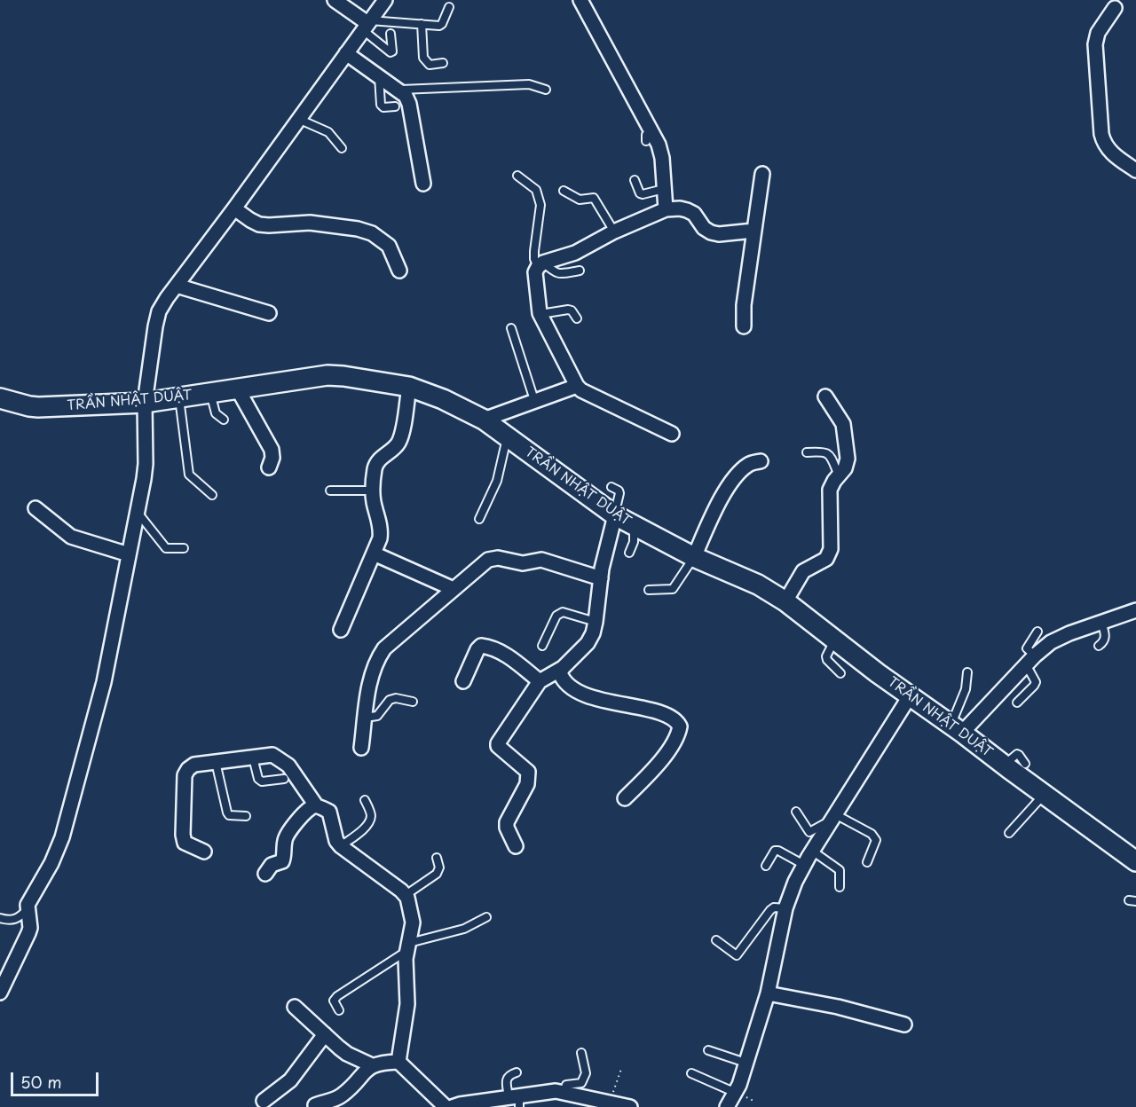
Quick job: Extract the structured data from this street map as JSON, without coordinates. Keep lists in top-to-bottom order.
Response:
{
  "streets": {
    "main road": ["TRẦN NHẬT DUẬT"]
  },
  "scale_bar": "50 m"
}
